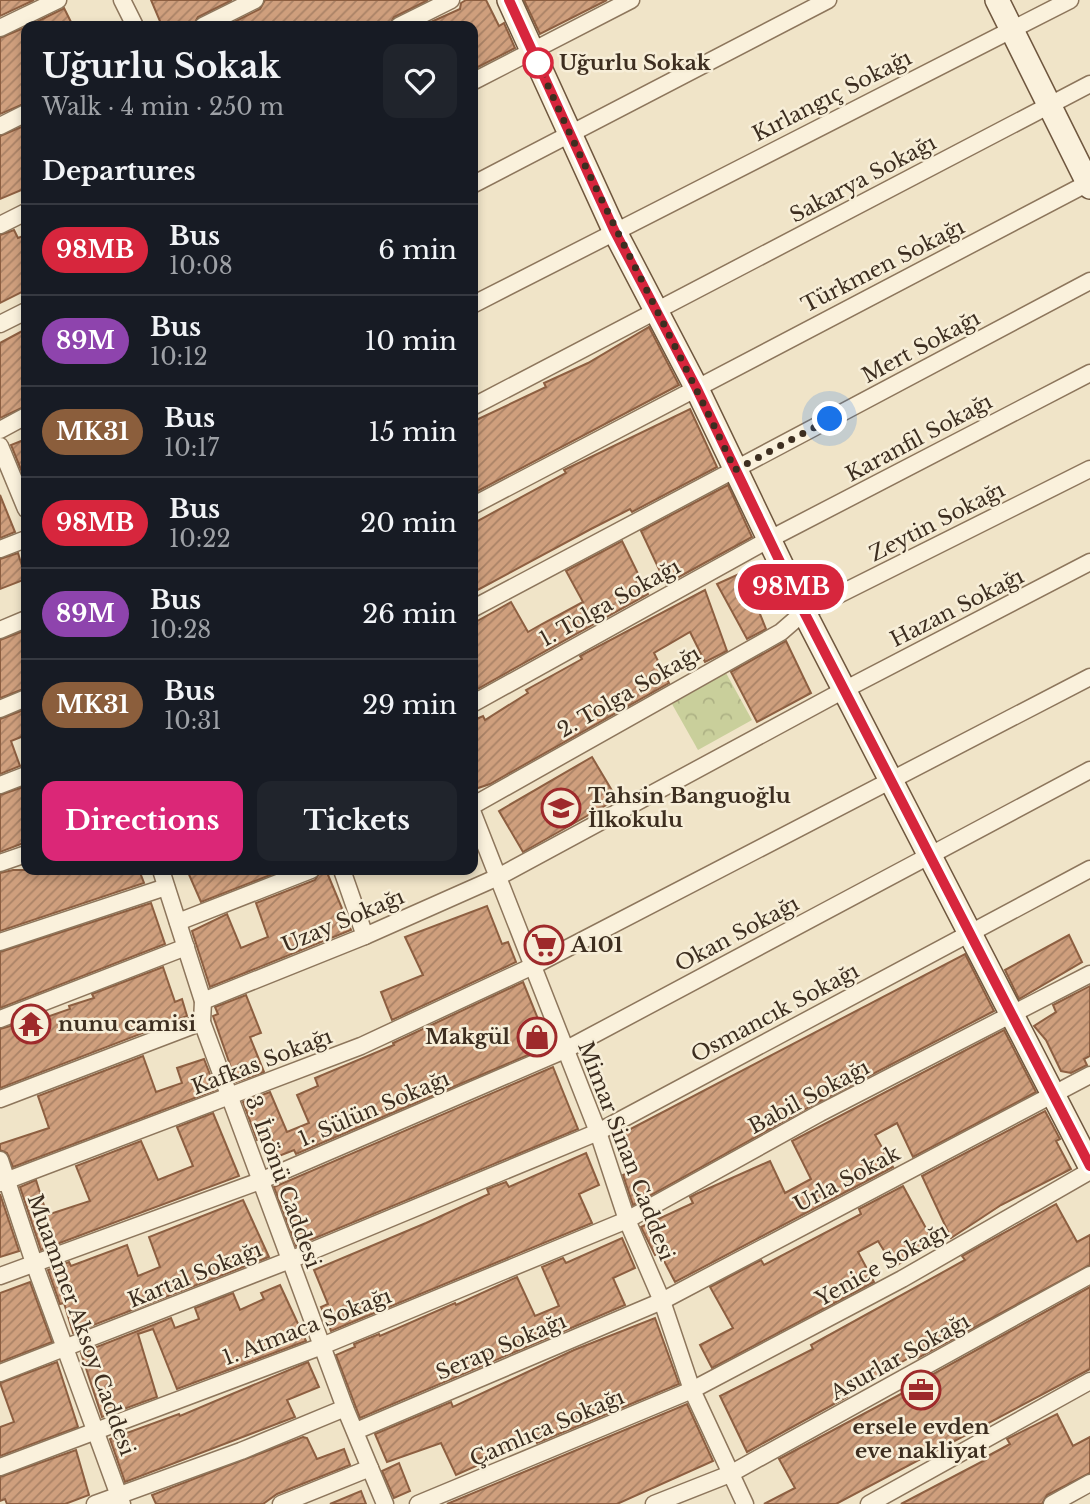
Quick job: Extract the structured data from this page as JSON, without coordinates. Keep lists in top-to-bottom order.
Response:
{
  "streets": {
    "street": [
      "Kırlangıç Sokağı",
      "Sakarya Sokağı",
      "Türkmen Sokağı",
      "Mert Sokağı",
      "Karanfil Sokağı",
      "Zeytin Sokağı",
      "1. Tolga Sokağı",
      "Hazan Sokağı",
      "2. Tolga Sokağı",
      "Uzay Sokağı",
      "Okan Sokağı",
      "Osmancık Sokağı",
      "Kafkas Sokağı",
      "Babil Sokağı",
      "1. Sülün Sokağı",
      "Mimar Sinan Caddesi",
      "Urla Sokak",
      "3. İnönü Caddesi",
      "Yenice Sokağı",
      "Kartal Sokağı",
      "Muammer Aksoy Caddesi",
      "1. Atmaca Sokağı",
      "Serap Sokağı",
      "Asurlar Sokağı",
      "Çamlıca Sokağı"
    ]
  },
  "crossings": [
    ["Karanfil Sokağı", "1. Tolga Sokağı"],
    ["Zeytin Sokağı", "2. Tolga Sokağı"],
    ["Hazan Sokağı", "Uzay Sokağı"],
    ["Hazan Sokağı", "Mimar Sinan Caddesi"],
    ["Uzay Sokağı", "Mimar Sinan Caddesi"],
    ["Uzay Sokağı", "3. İnönü Caddesi"],
    ["Okan Sokağı", "1. Sülün Sokağı"],
    ["Okan Sokağı", "Mimar Sinan Caddesi"],
    ["Osmancık Sokağı", "Mimar Sinan Caddesi"],
    ["Osmancık Sokağı", "Kartal Sokağı"],
    ["Kafkas Sokağı", "Mimar Sinan Caddesi"],
    ["Kafkas Sokağı", "3. İnönü Caddesi"],
    ["Kafkas Sokağı", "Muammer Aksoy Caddesi"],
    ["Babil Sokağı", "Mimar Sinan Caddesi"],
    ["Babil Sokağı", "1. Atmaca Sokağı"],
    ["1. Sülün Sokağı", "Mimar Sinan Caddesi"],
    ["1. Sülün Sokağı", "3. İnönü Caddesi"],
    ["1. Sülün Sokağı", "Muammer Aksoy Caddesi"],
    ["Mimar Sinan Caddesi", "Urla Sokak"],
    ["Mimar Sinan Caddesi", "Yenice Sokağı"],
    ["Mimar Sinan Caddesi", "Kartal Sokağı"],
    ["Mimar Sinan Caddesi", "1. Atmaca Sokağı"],
    ["Mimar Sinan Caddesi", "Serap Sokağı"],
    ["Mimar Sinan Caddesi", "Asurlar Sokağı"],
    ["Mimar Sinan Caddesi", "Çamlıca Sokağı"],
    ["Urla Sokak", "Serap Sokağı"],
    ["3. İnönü Caddesi", "Kartal Sokağı"],
    ["3. İnönü Caddesi", "1. Atmaca Sokağı"],
    ["3. İnönü Caddesi", "Serap Sokağı"],
    ["Yenice Sokağı", "Çamlıca Sokağı"],
    ["Kartal Sokağı", "Muammer Aksoy Caddesi"],
    ["Muammer Aksoy Caddesi", "1. Atmaca Sokağı"]
  ],
  "places": {
    "other": ["Uğurlu Sokak"],
    "school or university": ["Tahsin Banguoğlu İlkokulu"],
    "supermarket": ["A101"],
    "temple": ["nunu camisi"],
    "shop": ["Makgül"],
    "office": ["ersele evden eve nakliyat"]
  },
  "lines": ["bus line 98MB"],
  "page": {
    "on_map": "98MB",
    "heading": [
      ["Uğurlu Sokak", "Walk · 4 min · 250 m"],
      "Departures"
    ],
    "list": [
      {
        "mark": "98MB",
        "name": "Bus",
        "note": "10:08",
        "value": "6 min"
      },
      {
        "mark": "89M",
        "name": "Bus",
        "note": "10:12",
        "value": "10 min"
      },
      {
        "mark": "MK31",
        "name": "Bus",
        "note": "10:17",
        "value": "15 min"
      },
      {
        "mark": "98MB",
        "name": "Bus",
        "note": "10:22",
        "value": "20 min"
      },
      {
        "mark": "89M",
        "name": "Bus",
        "note": "10:28",
        "value": "26 min"
      },
      {
        "mark": "MK31",
        "name": "Bus",
        "note": "10:31",
        "value": "29 min"
      }
    ],
    "buttons": ["Directions", "Tickets"]
  }
}
